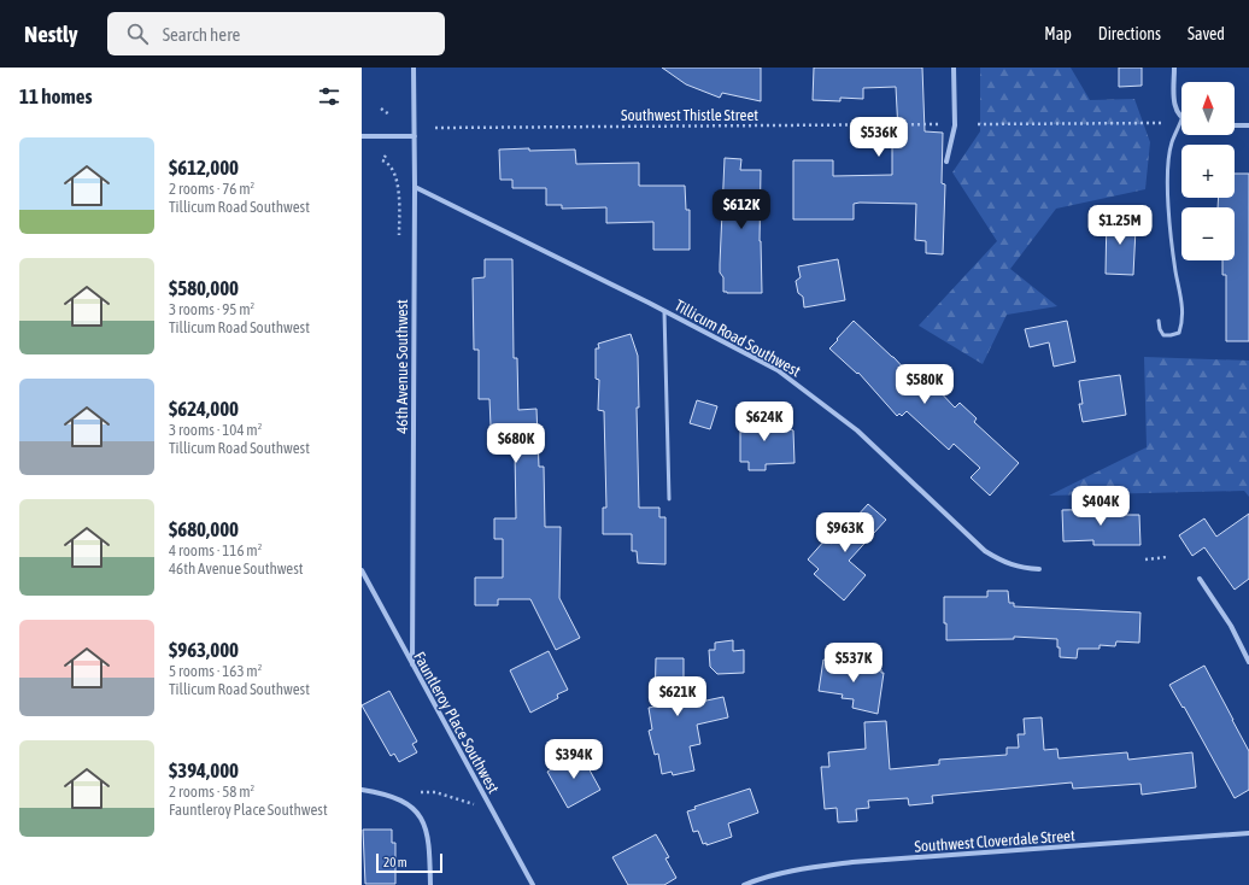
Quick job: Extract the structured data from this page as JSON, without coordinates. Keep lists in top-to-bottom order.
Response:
{
  "streets": {
    "street": [
      "Tillicum Road Southwest",
      "46th Avenue Southwest",
      "Fauntleroy Place Southwest",
      "Southwest Cloverdale Street"
    ],
    "path": ["Southwest Thistle Street"]
  },
  "crossings": [
    ["Tillicum Road Southwest", "46th Avenue Southwest"],
    ["46th Avenue Southwest", "Fauntleroy Place Southwest"]
  ],
  "scale_bar": "20 m",
  "north": "top",
  "page": {
    "header": "Nestly",
    "search": "Search here",
    "nav": ["Map", "Directions", "Saved"],
    "heading": "11 homes",
    "map_buttons": ["+", "−"],
    "price": [
      "$536K",
      "$612K",
      "$1.25M",
      "$580K",
      "$624K",
      "$680K",
      "$404K",
      "$963K",
      "$537K",
      "$621K",
      "$394K"
    ],
    "list": [
      {
        "name": "$612,000",
        "note": "2 rooms · 76 m² · Tillicum Road Southwest"
      },
      {
        "name": "$580,000",
        "note": "3 rooms · 95 m² · Tillicum Road Southwest"
      },
      {
        "name": "$624,000",
        "note": "3 rooms · 104 m² · Tillicum Road Southwest"
      },
      {
        "name": "$680,000",
        "note": "4 rooms · 116 m² · 46th Avenue Southwest"
      },
      {
        "name": "$963,000",
        "note": "5 rooms · 163 m² · Tillicum Road Southwest"
      },
      {
        "name": "$394,000",
        "note": "2 rooms · 58 m² · Fauntleroy Place Southwest"
      }
    ],
    "scale": "20 m"
  }
}
